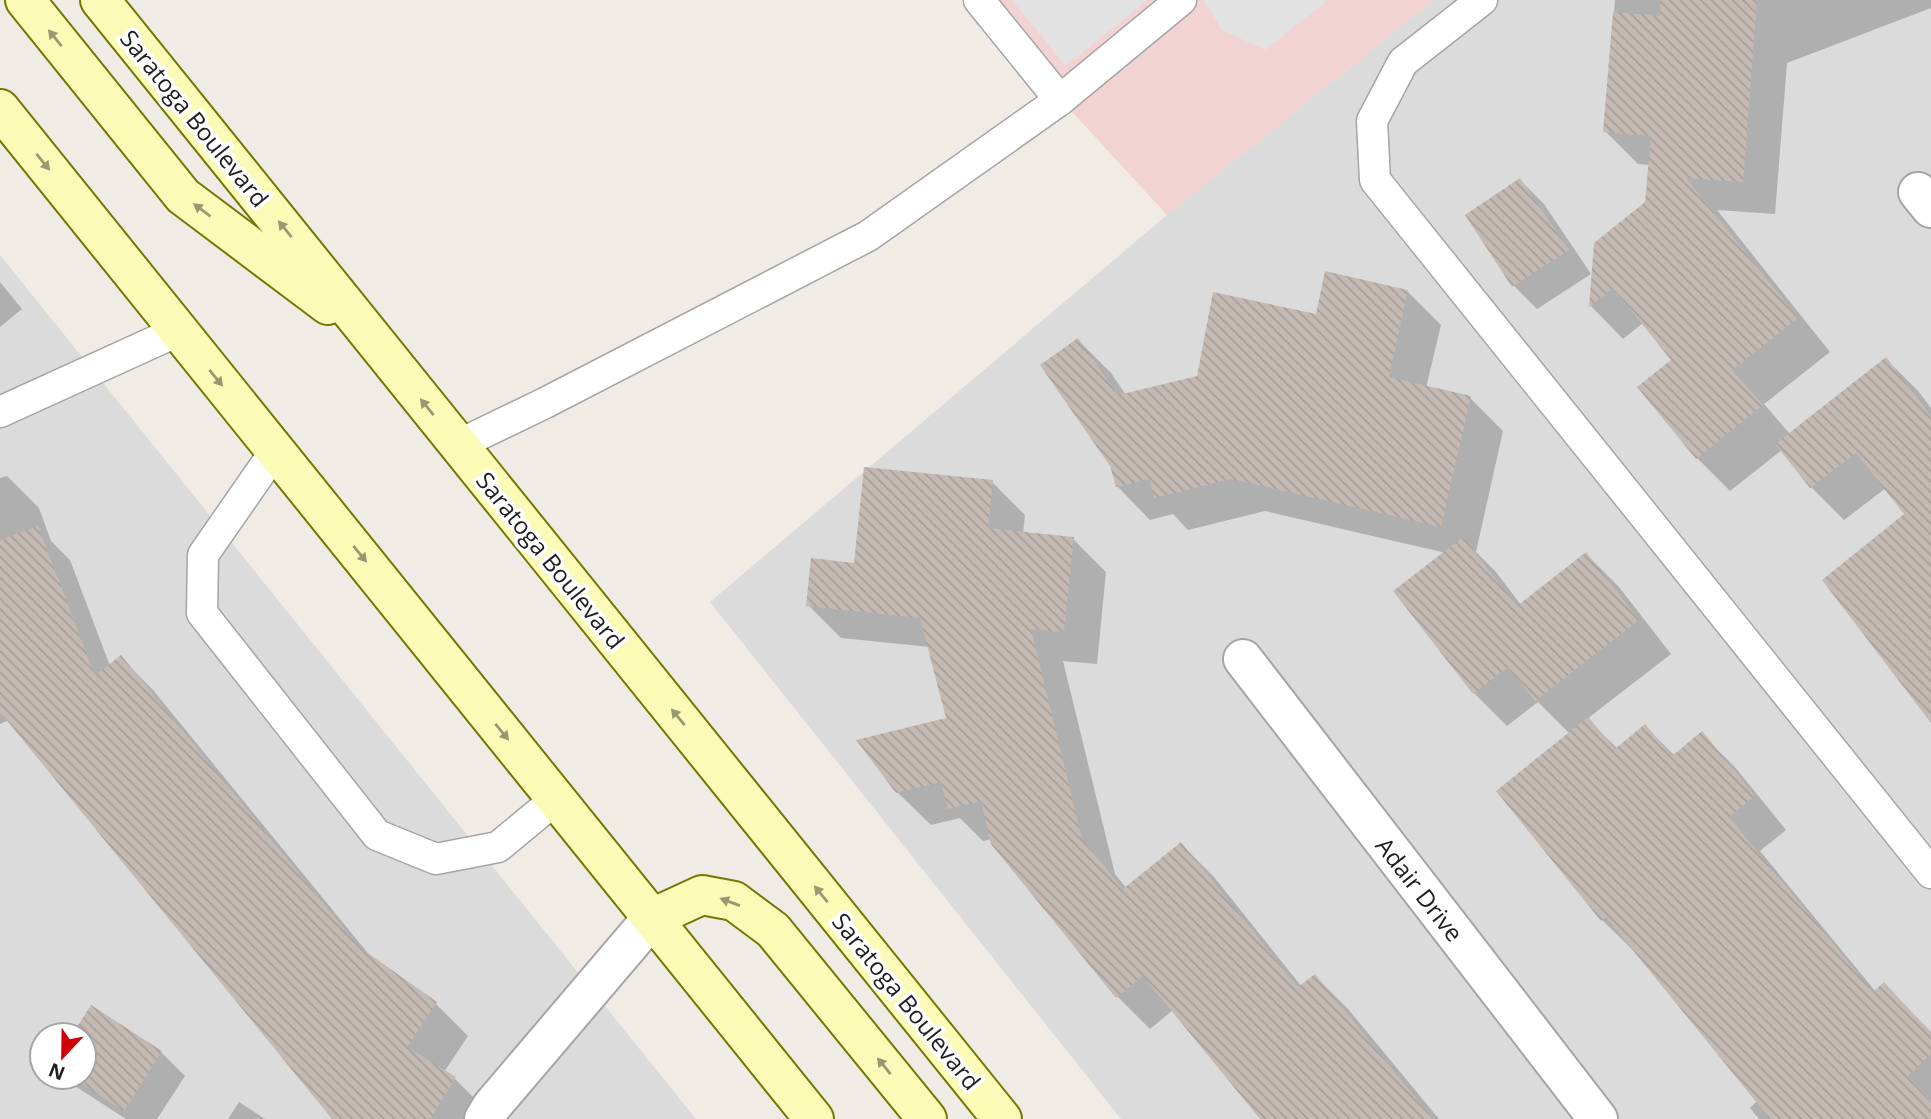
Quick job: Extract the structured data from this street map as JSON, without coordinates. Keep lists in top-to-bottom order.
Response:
{
  "streets": {
    "main road": ["Saratoga Boulevard"],
    "street": ["Adair Drive"]
  },
  "north": "bottom"
}
